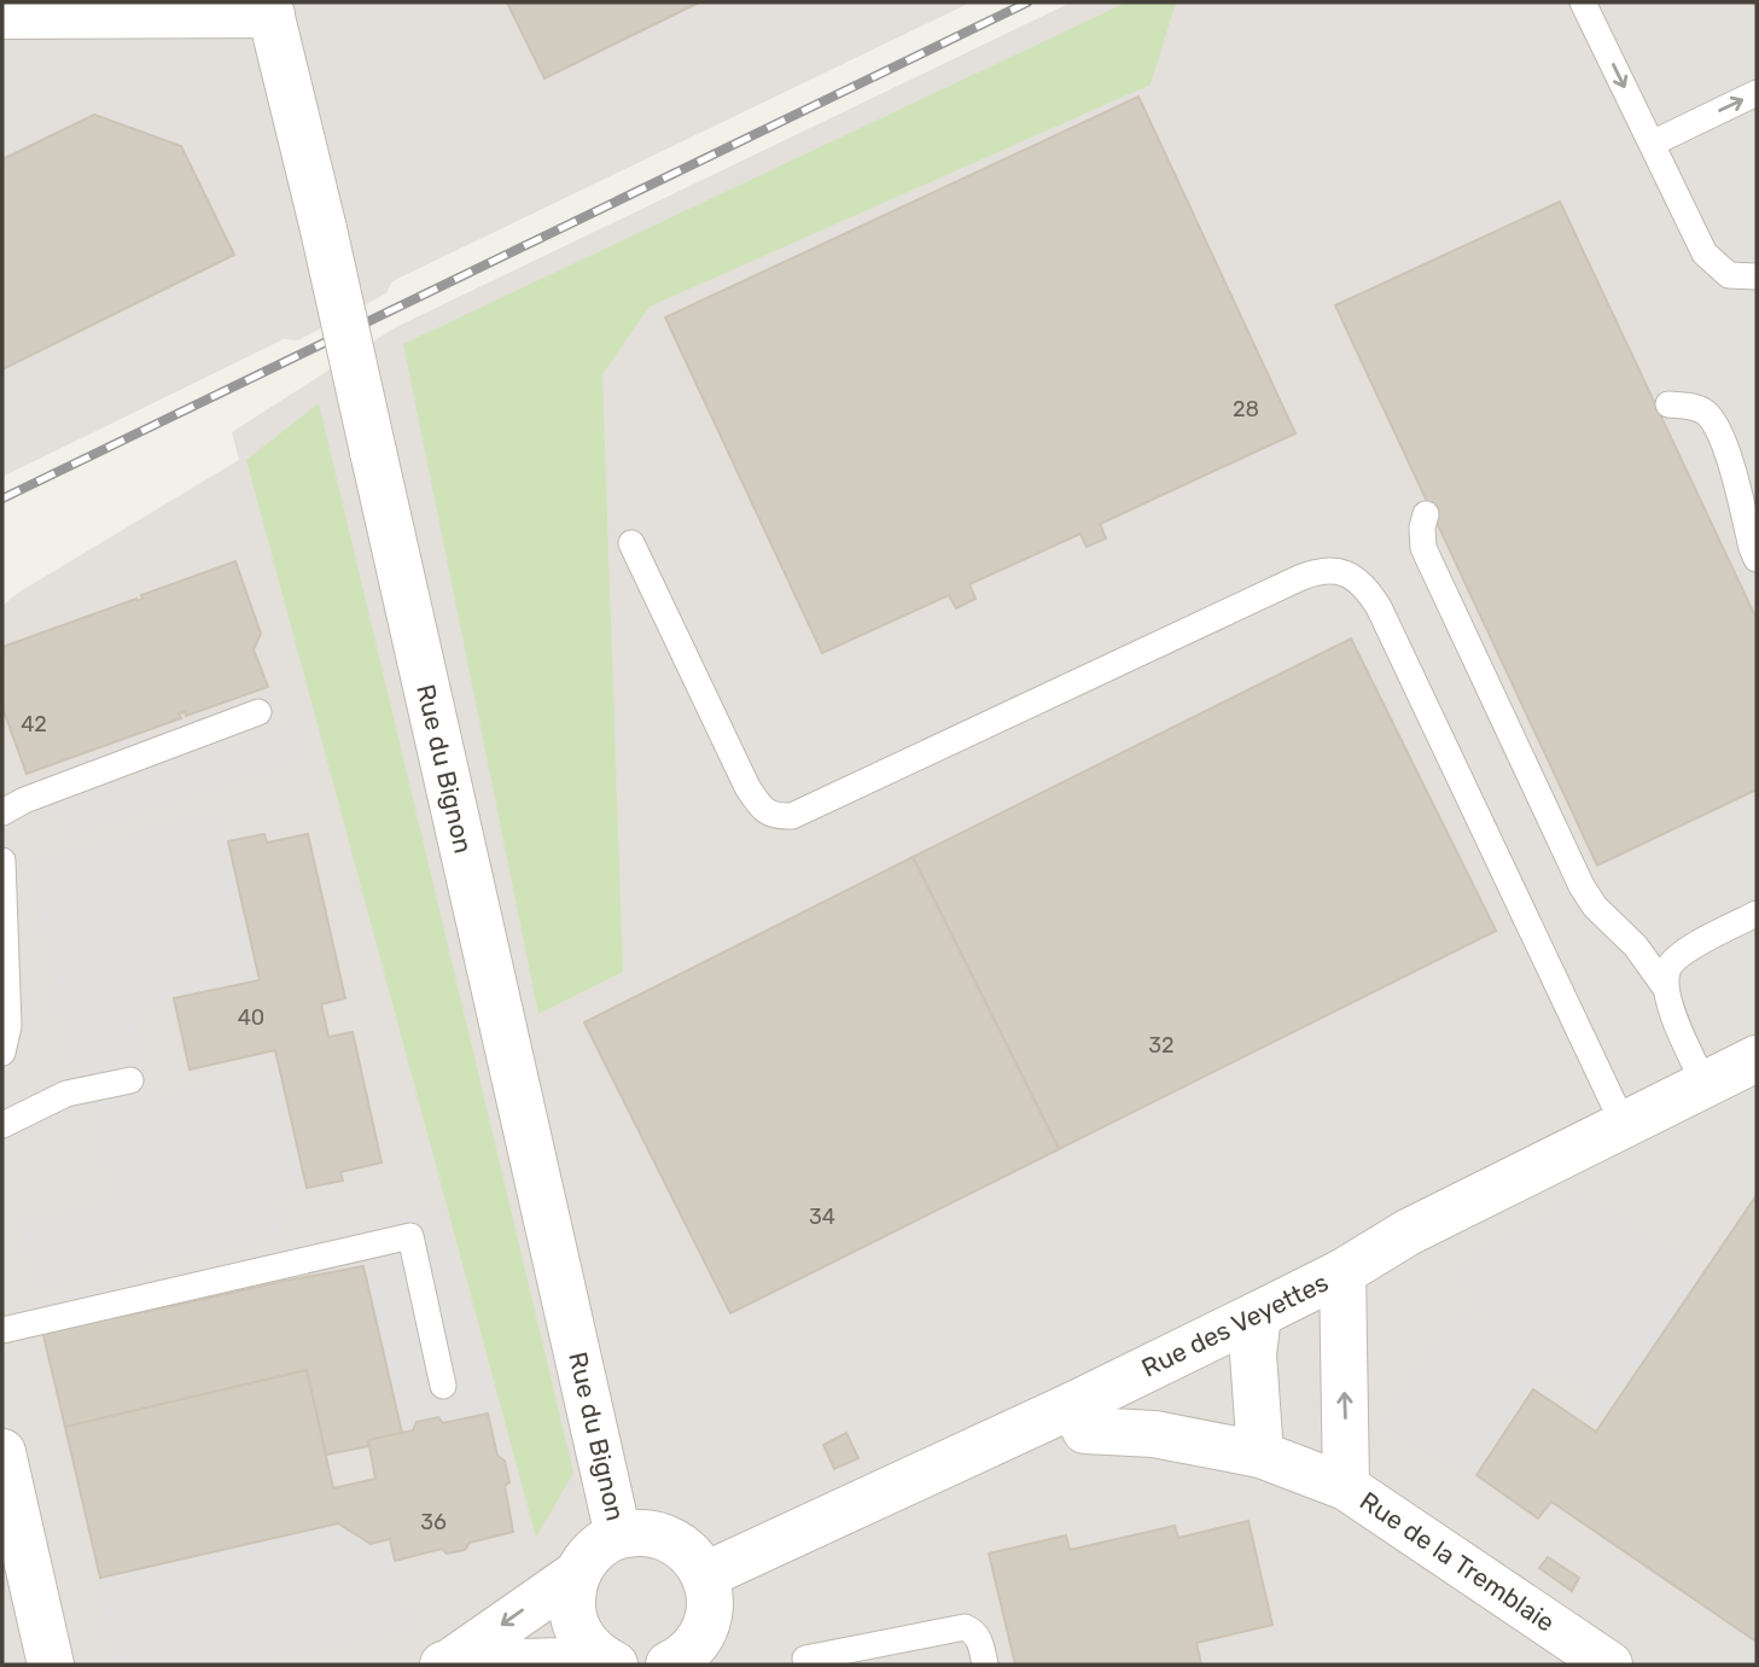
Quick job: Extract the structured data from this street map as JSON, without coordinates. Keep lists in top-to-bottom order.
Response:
{
  "streets": {
    "street": ["Rue du Bignon", "Rue des Veyettes", "Rue de la Tremblaie"]
  },
  "crossings": [
    ["Rue des Veyettes", "Rue de la Tremblaie"]
  ],
  "house_numbers": [
    "28",
    "42",
    "40",
    "32",
    "34",
    "36"
  ]
}
